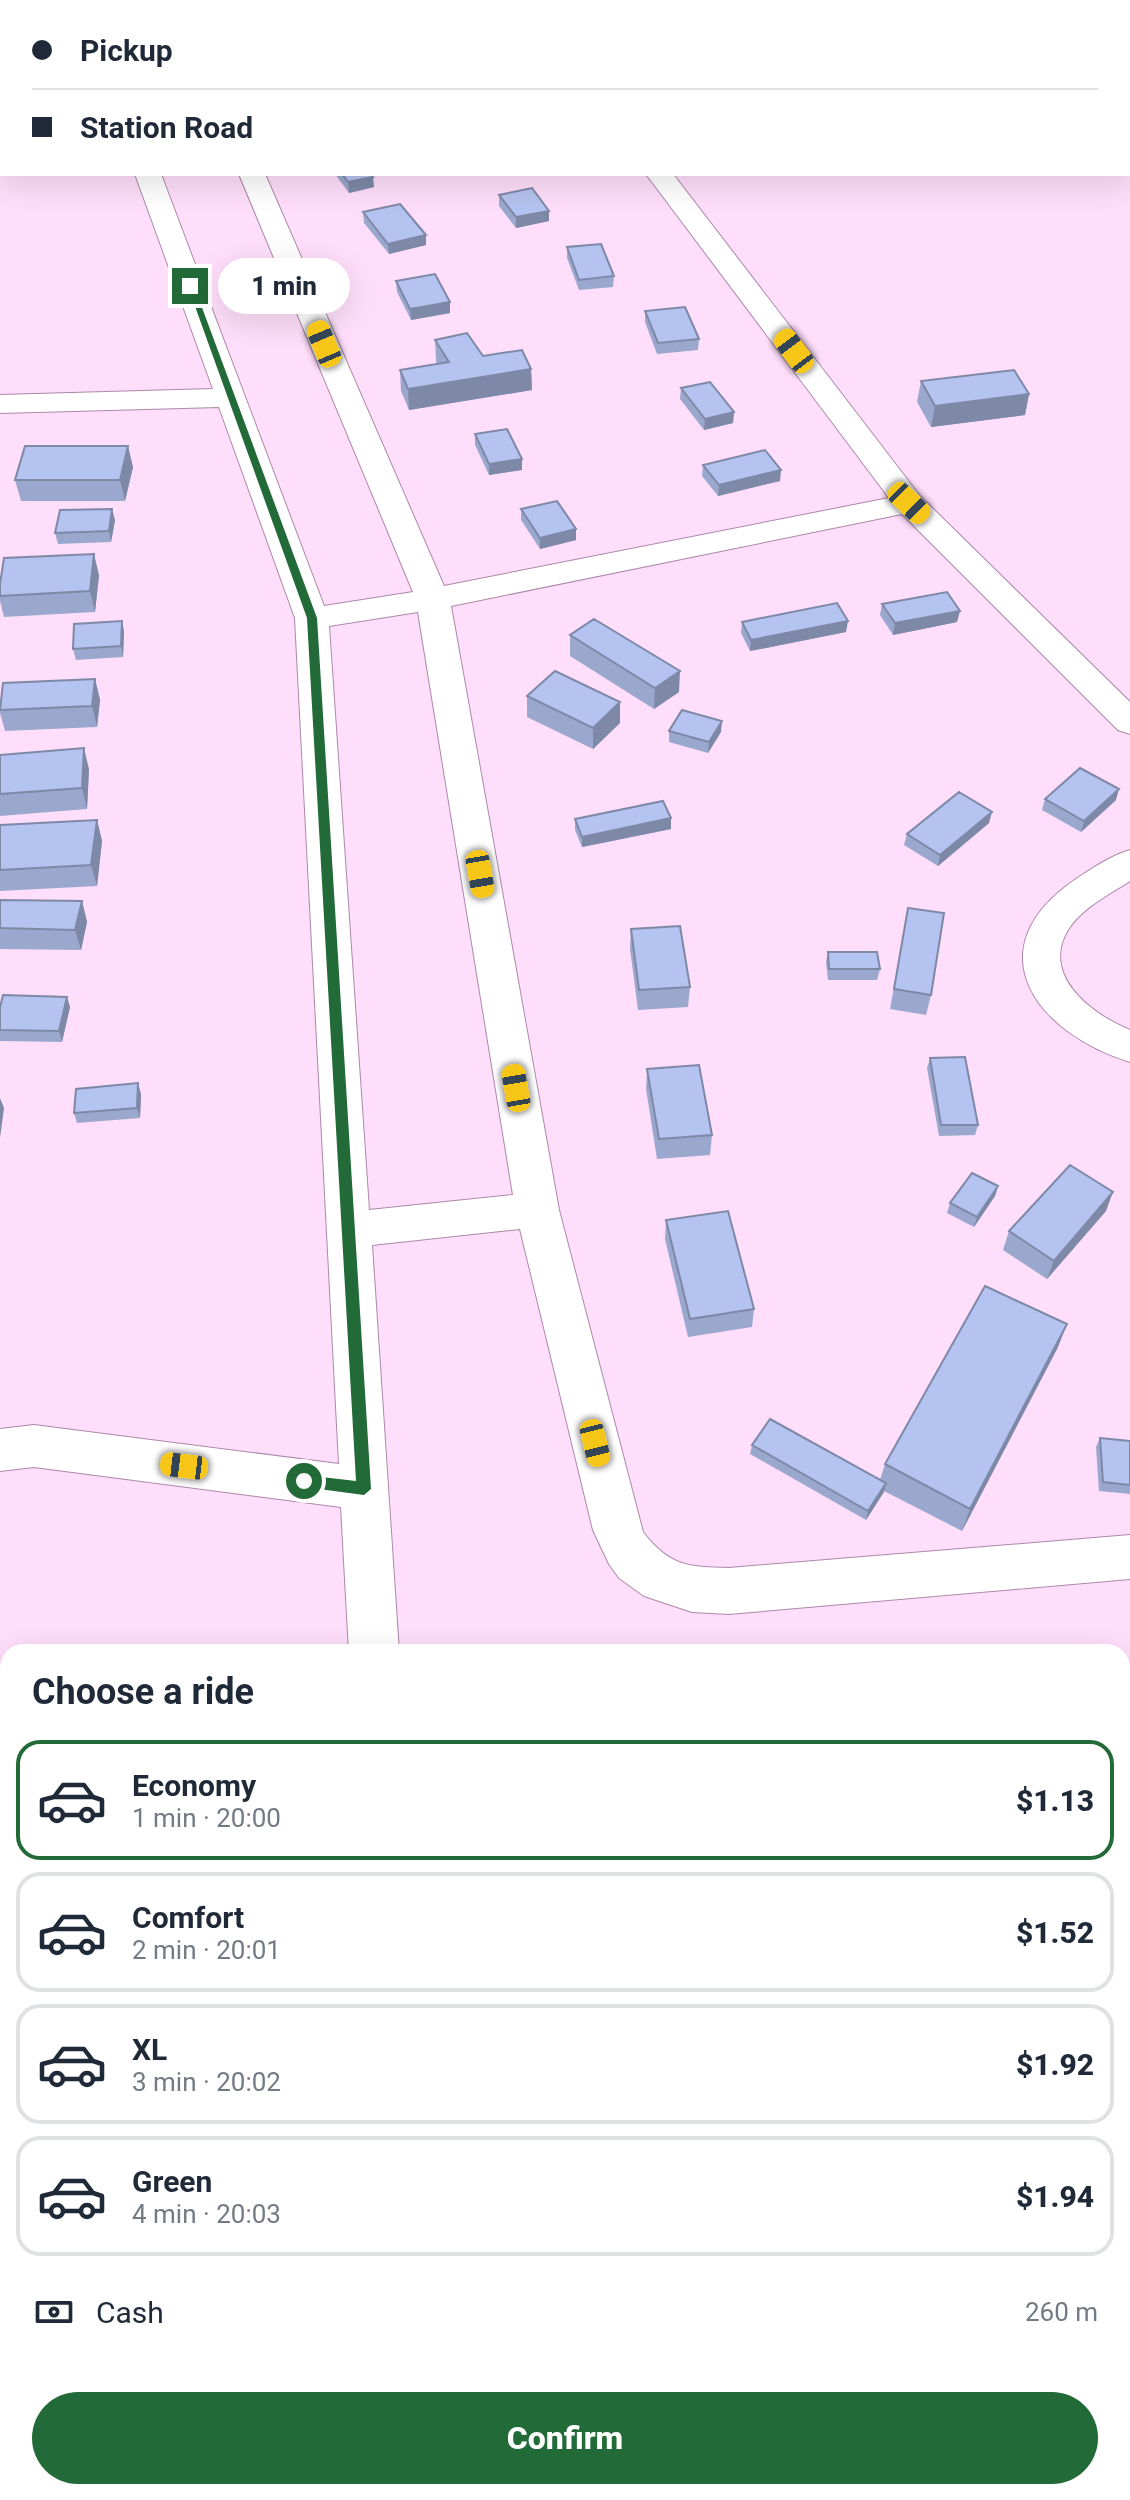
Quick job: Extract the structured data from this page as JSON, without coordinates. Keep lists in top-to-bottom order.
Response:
{
  "page": {
    "banner": ["Pickup", "Station Road"],
    "bubble": "1 min",
    "heading": "Choose a ride",
    "list": [
      {
        "name": "Economy",
        "note": "1 min · 20:00",
        "value": "$1.13"
      },
      {
        "name": "Comfort",
        "note": "2 min · 20:01",
        "value": "$1.52"
      },
      {
        "name": "XL",
        "note": "3 min · 20:02",
        "value": "$1.92"
      },
      {
        "name": "Green",
        "note": "4 min · 20:03",
        "value": "$1.94"
      }
    ],
    "pay": ["Cash", "260 m"],
    "buttons": "Confirm"
  }
}
